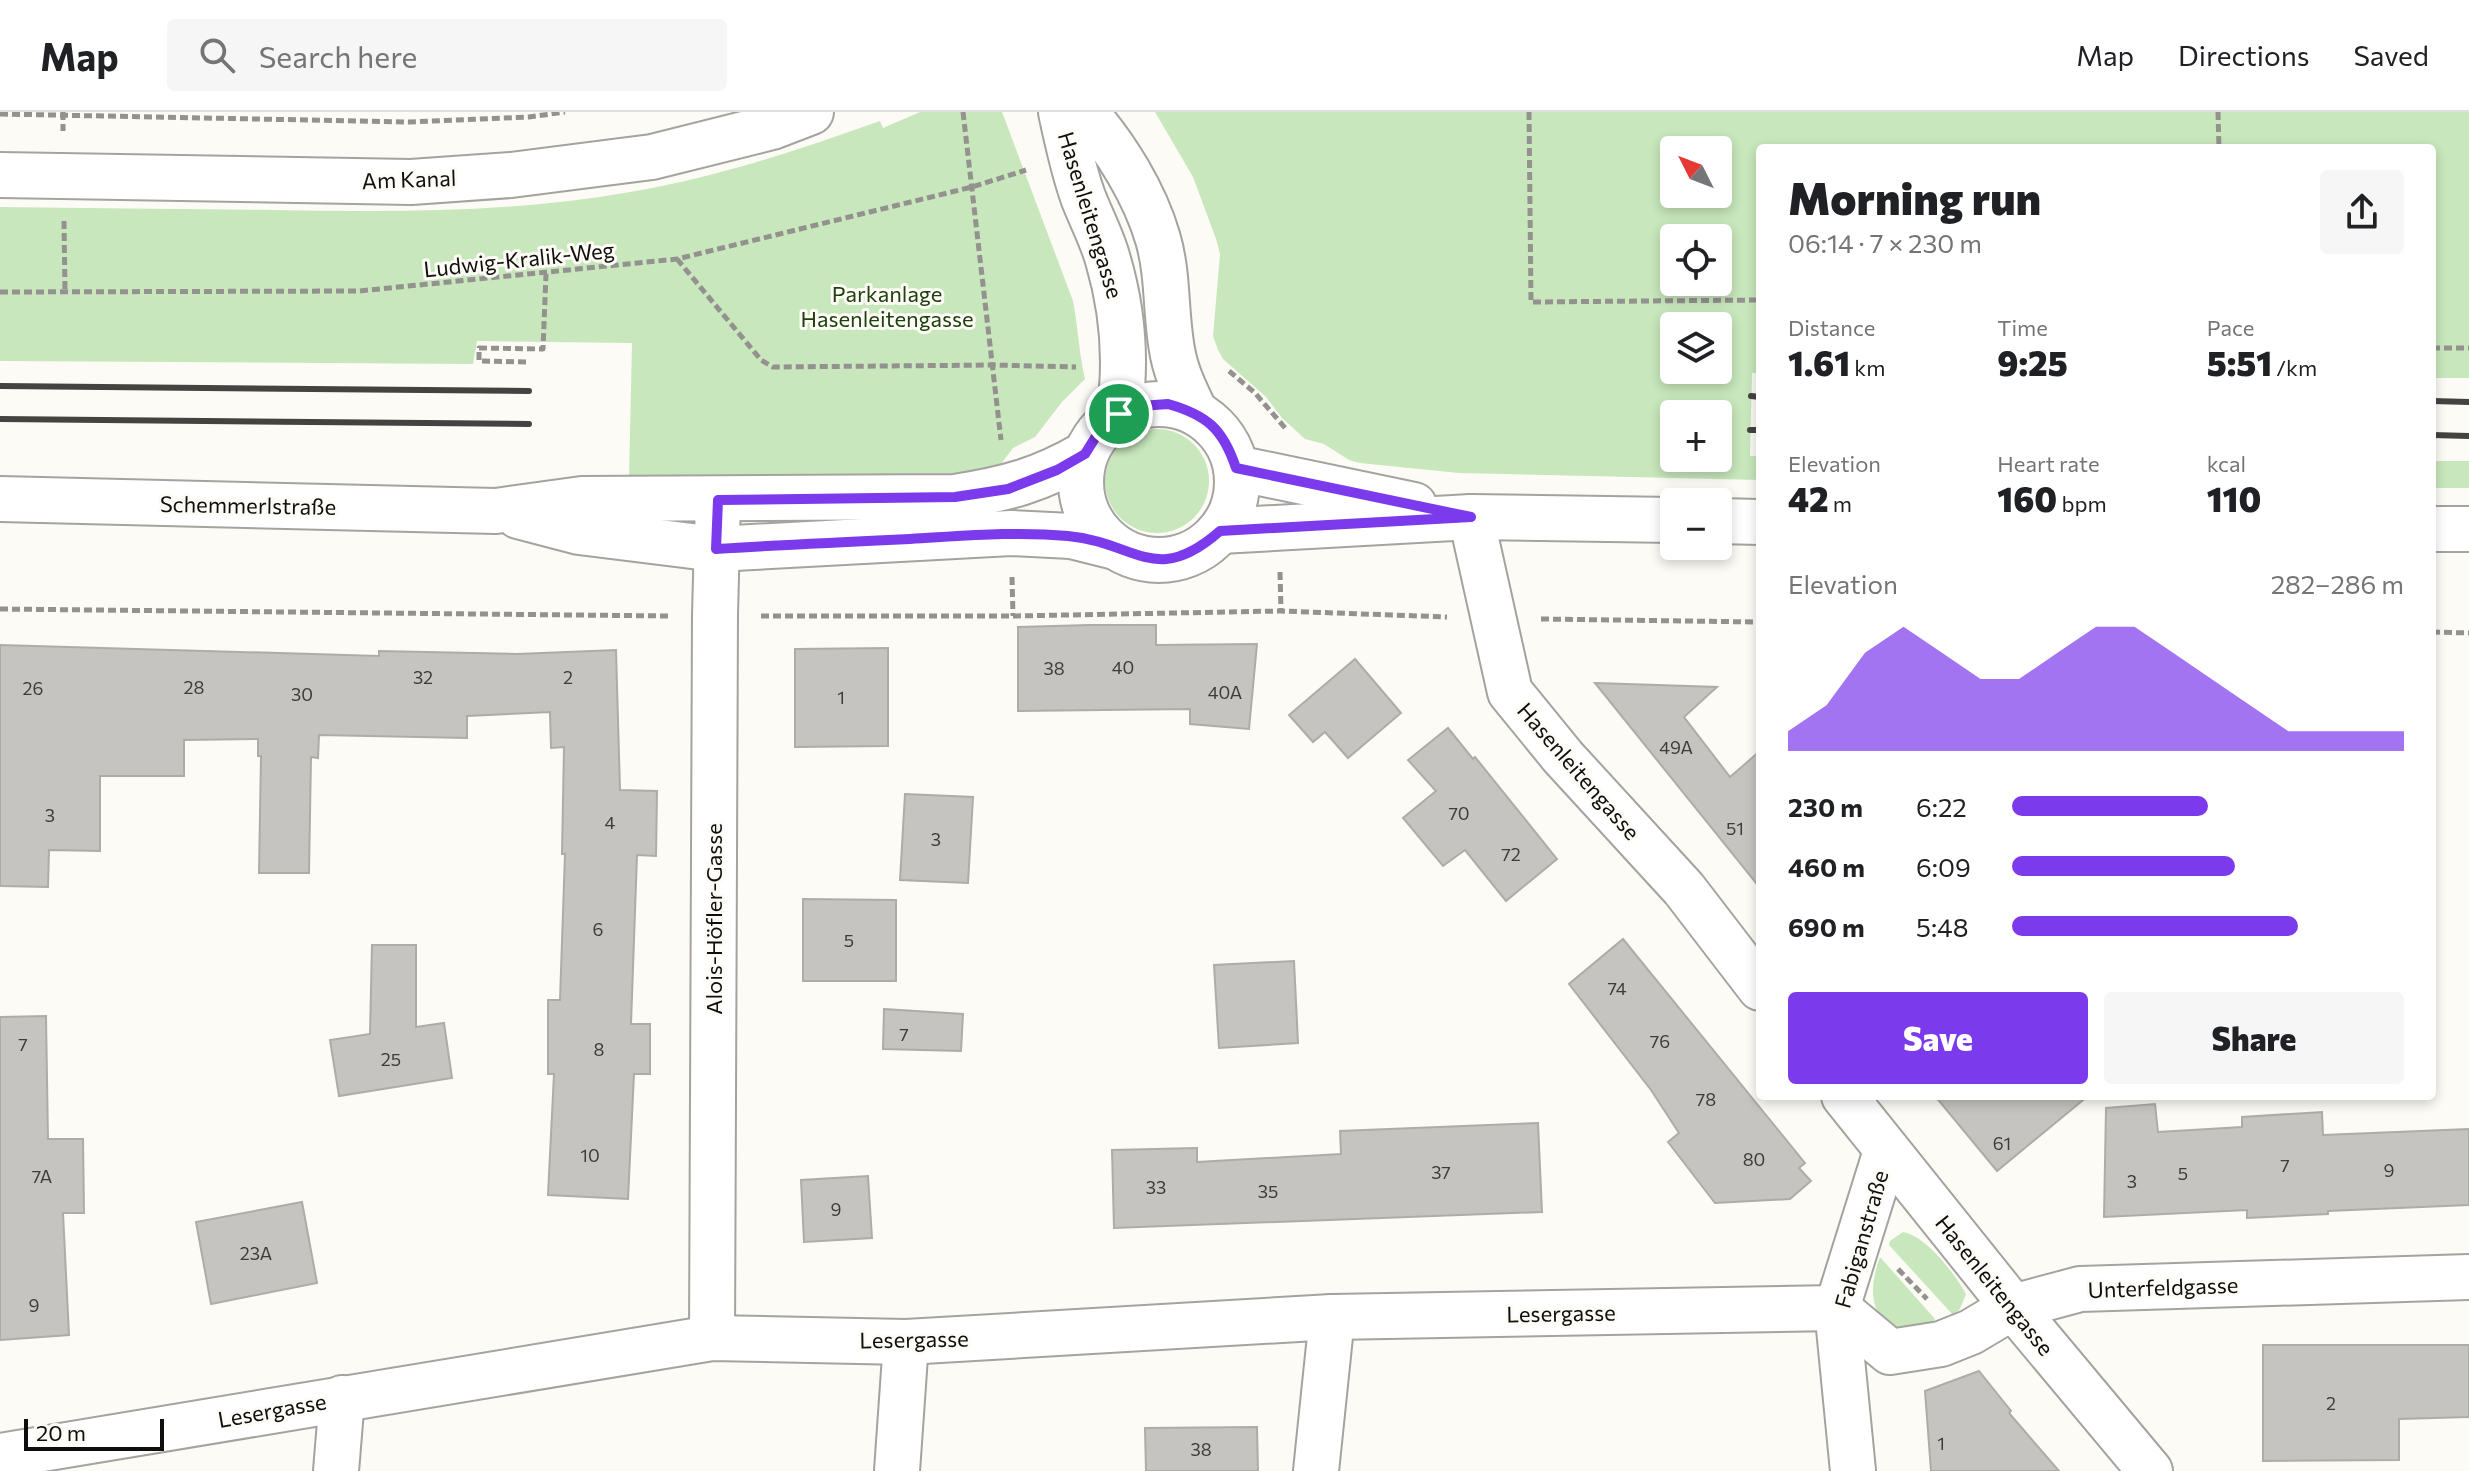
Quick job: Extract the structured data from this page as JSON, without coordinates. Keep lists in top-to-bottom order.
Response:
{
  "streets": {
    "street": [
      "Am Kanal",
      "Hasenleitengasse",
      "Schemmerlstraße",
      "Alois-Höfler-Gasse",
      "Fabiganstraße",
      "Unterfeldgasse",
      "Lesergasse"
    ],
    "path": ["Ludwig-Kralik-Weg"]
  },
  "crossings": [
    ["Hasenleitengasse", "Schemmerlstraße"],
    ["Hasenleitengasse", "Fabiganstraße"],
    ["Hasenleitengasse", "Unterfeldgasse"],
    ["Schemmerlstraße", "Alois-Höfler-Gasse"],
    ["Alois-Höfler-Gasse", "Lesergasse"],
    ["Fabiganstraße", "Unterfeldgasse"],
    ["Fabiganstraße", "Lesergasse"],
    ["Unterfeldgasse", "Lesergasse"]
  ],
  "parks": ["Parkanlage Hasenleitengasse"],
  "house_numbers": [
    "40",
    "38",
    "32",
    "2",
    "28",
    "26",
    "40A",
    "30",
    "1",
    "49A",
    "70",
    "3",
    "4",
    "51",
    "3",
    "72",
    "6",
    "5",
    "74",
    "7",
    "76",
    "7",
    "8",
    "25",
    "78",
    "61",
    "10",
    "80",
    "7",
    "9",
    "37",
    "5",
    "7A",
    "3",
    "33",
    "35",
    "9",
    "23A",
    "9",
    "2",
    "1",
    "38"
  ],
  "scale_bar": "20 m",
  "north": "top left",
  "page": {
    "header": "Map",
    "search": "Search here",
    "nav": ["Map", "Directions", "Saved"],
    "map_buttons": ["+", "−"],
    "heading": ["Morning run", "06:14 · 7 × 230 m"],
    "stats": [
      ["Distance", "1.61 km"],
      ["Time", "9:25"],
      ["Pace", "5:51 /km"],
      ["Elevation", "42 m"],
      ["Heart rate", "160 bpm"],
      ["kcal", "110"]
    ],
    "chart": ["Elevation", "282–286 m"],
    "list": [
      {
        "name": "230 m",
        "note": "6:22"
      },
      {
        "name": "460 m",
        "note": "6:09"
      },
      {
        "name": "690 m",
        "note": "5:48"
      }
    ],
    "buttons": ["Save", "Share"],
    "scale": "20 m"
  }
}
